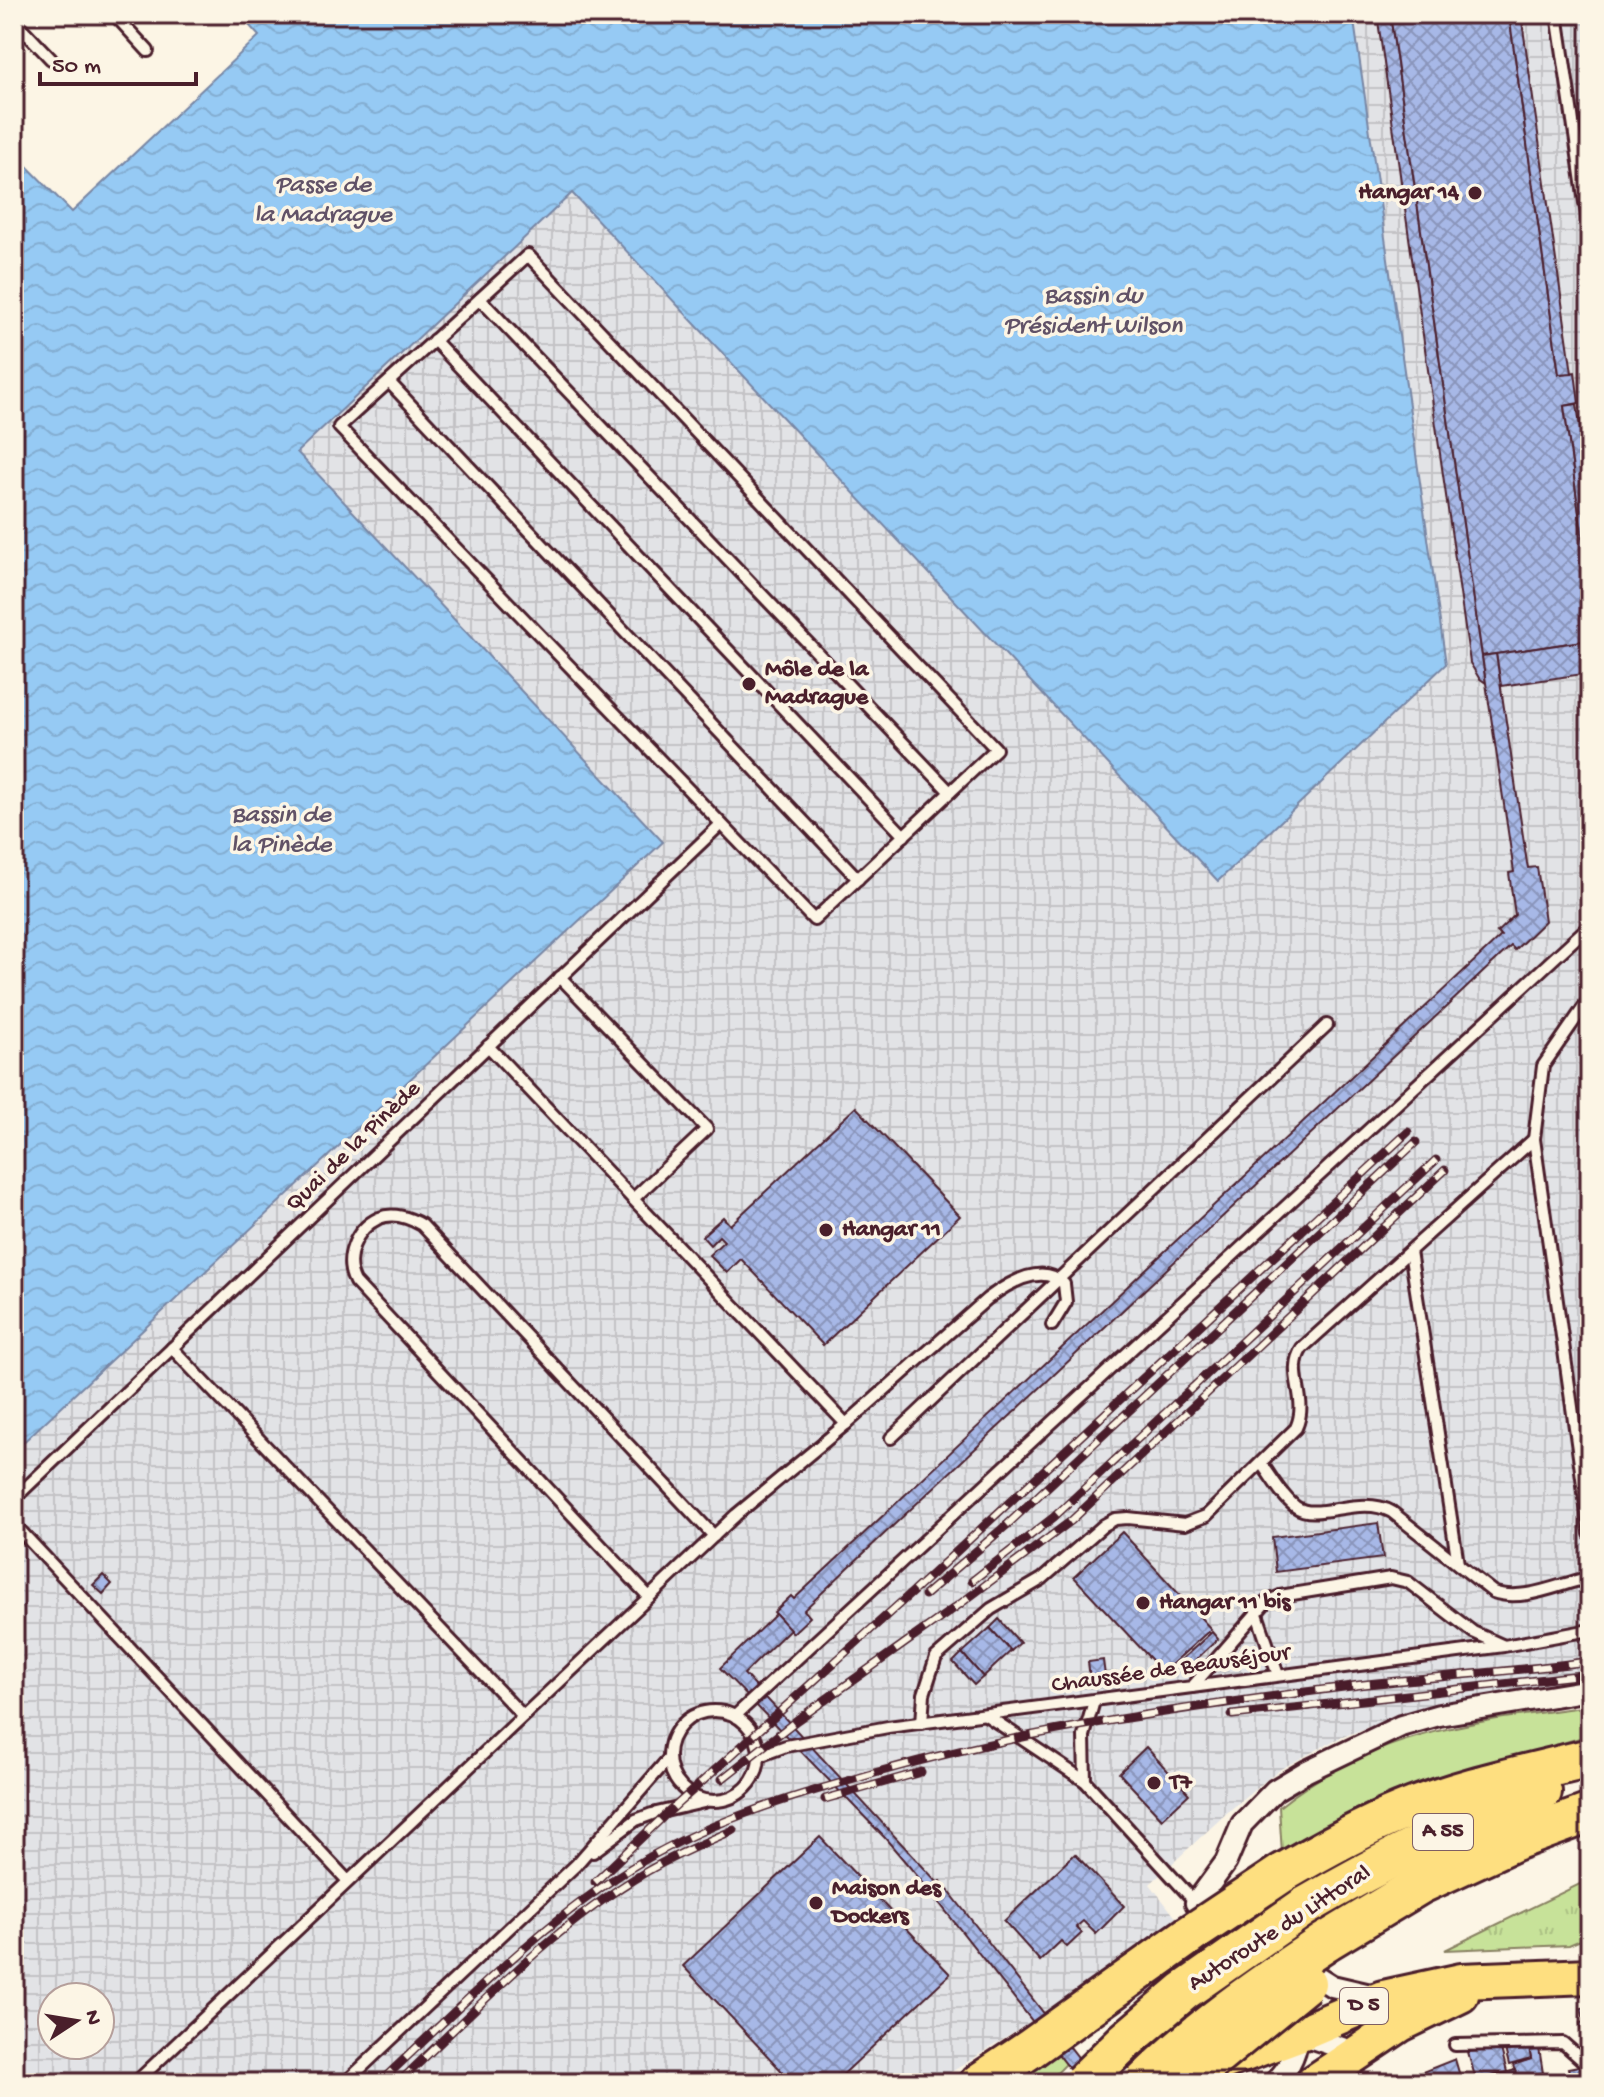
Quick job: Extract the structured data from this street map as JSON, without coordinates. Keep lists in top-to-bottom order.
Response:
{
  "streets": {
    "highway": ["A 55", "Autoroute du Littoral"],
    "main road": ["D 5"],
    "lane": ["Quai de la Pinède", "Chaussée de Beauséjour"]
  },
  "water": ["Passe de la Madrague", "Bassin du Président Wilson", "Bassin de la Pinède"],
  "places": [
    "Hangar 14",
    "Môle de la Madrague",
    "Hangar 11",
    "Hangar 11 bis",
    "T7",
    "Maison des Dockers"
  ],
  "scale_bar": "50 m",
  "north": "right"
}
